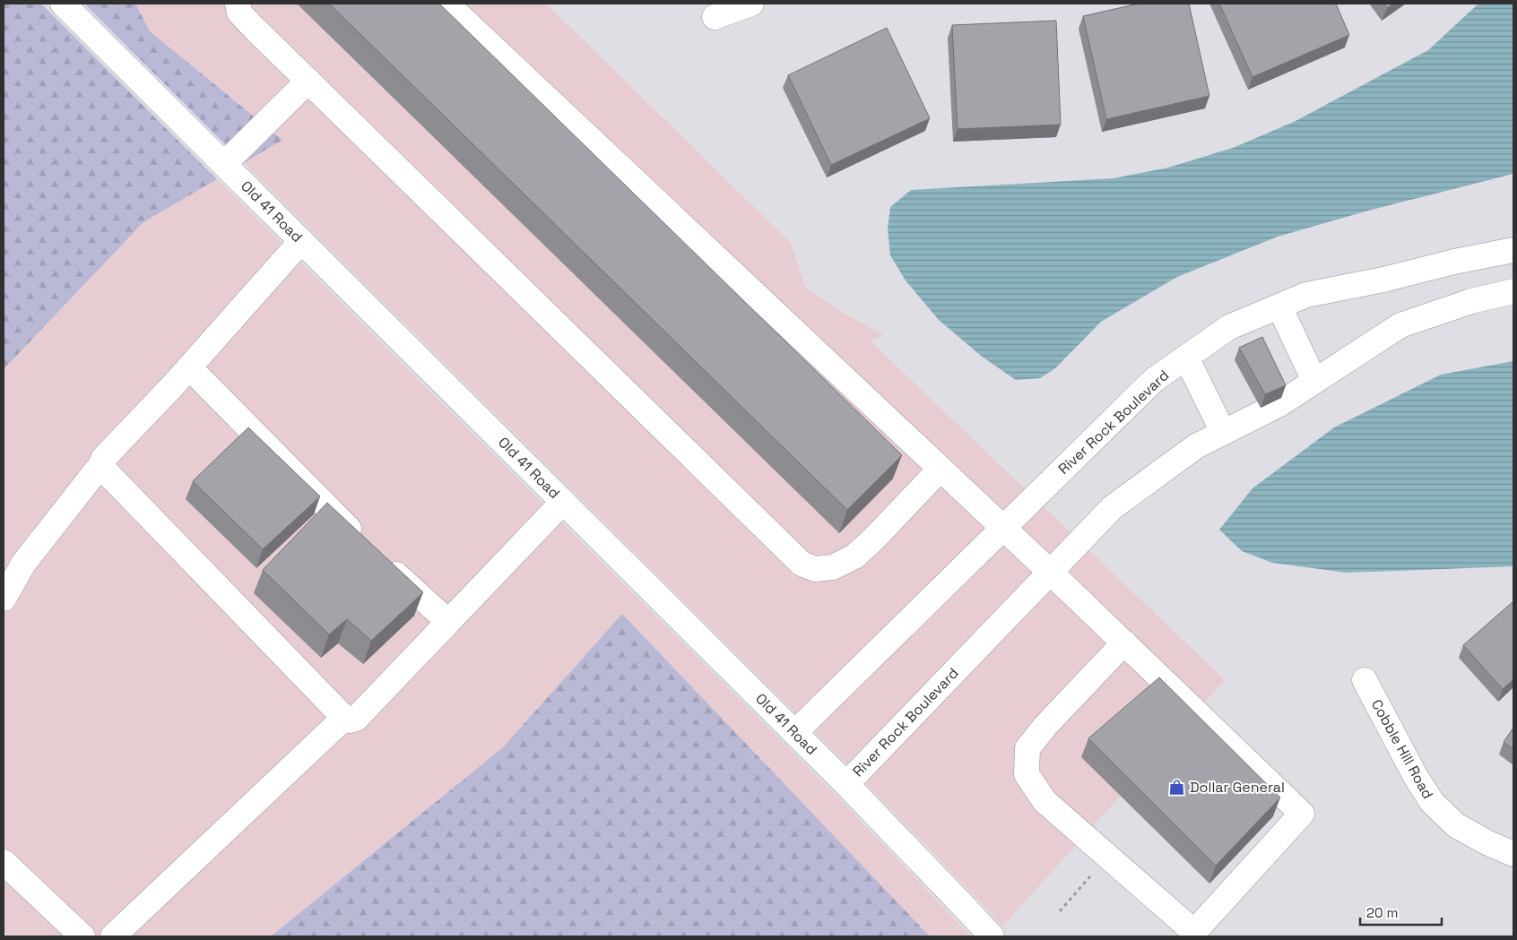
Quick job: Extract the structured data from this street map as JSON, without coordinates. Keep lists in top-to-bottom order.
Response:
{
  "streets": {
    "street": ["Old 41 Road", "River Rock Boulevard", "Cobble Hill Road"]
  },
  "crossings": [
    ["Old 41 Road", "River Rock Boulevard"]
  ],
  "places": {
    "shop": ["Dollar General"]
  },
  "scale_bar": "20 m"
}
